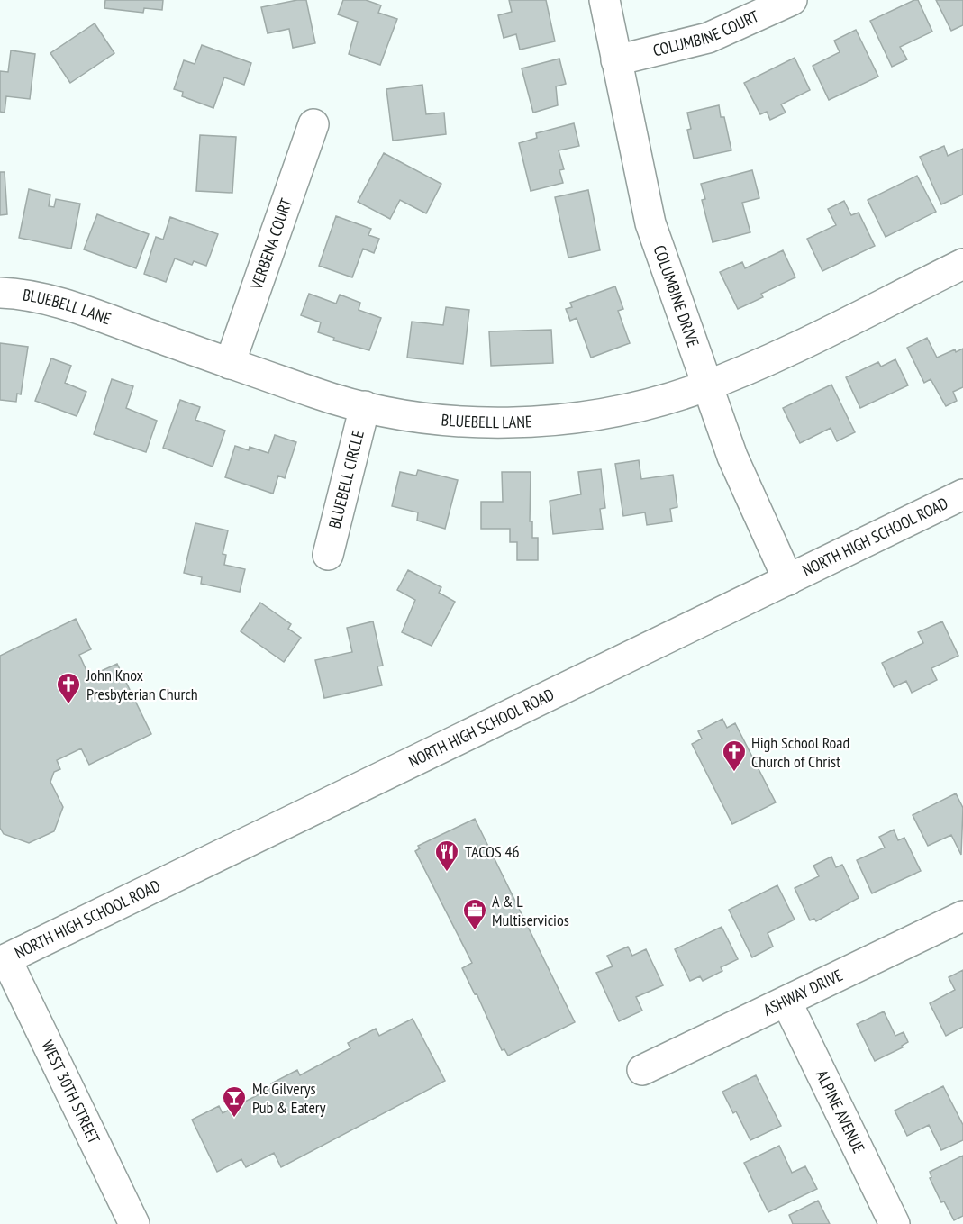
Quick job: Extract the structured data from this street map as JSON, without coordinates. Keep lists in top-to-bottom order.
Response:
{
  "streets": {
    "street": [
      "COLUMBINE COURT",
      "VERBENA COURT",
      "COLUMBINE DRIVE",
      "BLUEBELL LANE",
      "BLUEBELL CIRCLE",
      "NORTH HIGH SCHOOL ROAD",
      "ASHWAY DRIVE",
      "WEST 30TH STREET",
      "ALPINE AVENUE"
    ]
  },
  "crossings": [
    ["COLUMBINE COURT", "COLUMBINE DRIVE"],
    ["VERBENA COURT", "BLUEBELL LANE"],
    ["COLUMBINE DRIVE", "BLUEBELL LANE"],
    ["COLUMBINE DRIVE", "NORTH HIGH SCHOOL ROAD"],
    ["BLUEBELL LANE", "BLUEBELL CIRCLE"],
    ["NORTH HIGH SCHOOL ROAD", "WEST 30TH STREET"],
    ["ASHWAY DRIVE", "ALPINE AVENUE"]
  ],
  "places": {
    "church": ["John Knox Presbyterian Church", "High School Road Church of Christ"],
    "restaurant": ["TACOS 46"],
    "office": ["A & L Multiservicios"],
    "bar": ["Mc Gilverys Pub & Eatery"]
  }
}
